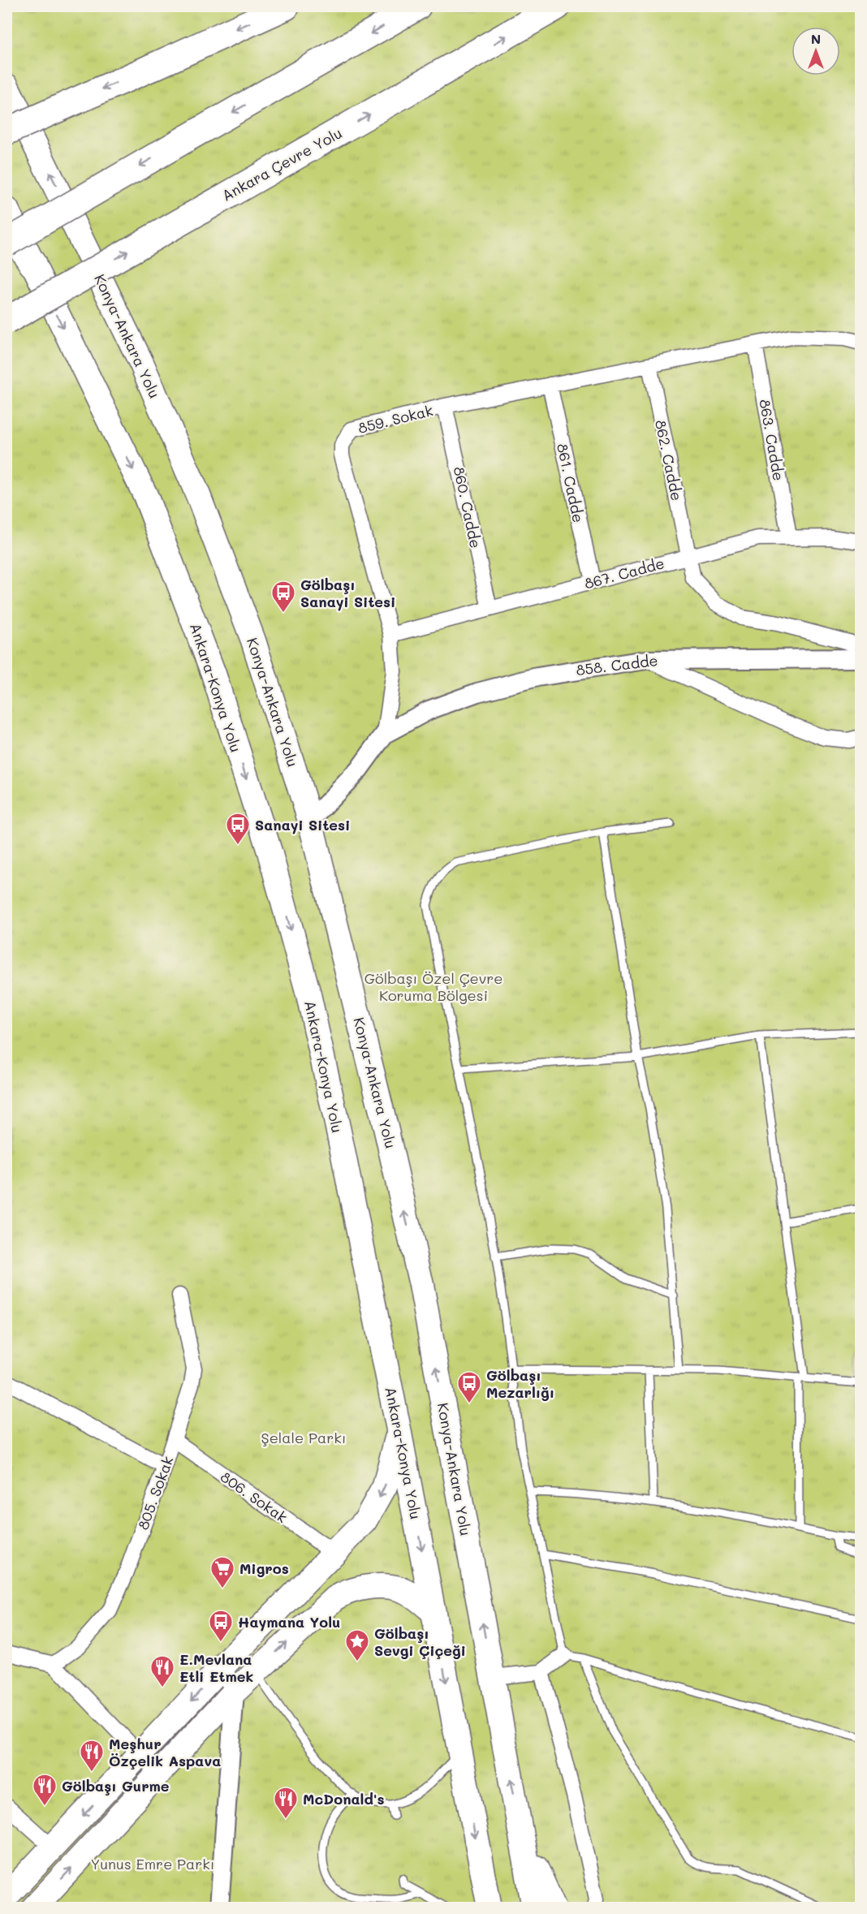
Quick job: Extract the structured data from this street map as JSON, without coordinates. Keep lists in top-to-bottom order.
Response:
{
  "streets": {
    "highway": ["Ankara Çevre Yolu", "Konya-Ankara Yolu", "Ankara-Konya Yolu"],
    "street": [
      "859. Sokak",
      "863. Cadde",
      "862. Cadde",
      "861. Cadde",
      "860. Cadde",
      "867. Cadde",
      "858. Cadde",
      "805. Sokak",
      "806. Sokak"
    ]
  },
  "crossings": [
    ["Konya-Ankara Yolu", "859. Sokak"],
    ["859. Sokak", "863. Cadde"],
    ["859. Sokak", "862. Cadde"],
    ["859. Sokak", "861. Cadde"],
    ["859. Sokak", "860. Cadde"],
    ["859. Sokak", "867. Cadde"],
    ["859. Sokak", "858. Cadde"],
    ["863. Cadde", "867. Cadde"],
    ["862. Cadde", "867. Cadde"],
    ["861. Cadde", "867. Cadde"],
    ["860. Cadde", "867. Cadde"],
    ["805. Sokak", "806. Sokak"]
  ],
  "one_way": ["Konya-Ankara Yolu", "Ankara-Konya Yolu"],
  "parks": ["Gölbaşı Özel Çevre Koruma Bölgesi", "Şelale Parkı", "Yunus Emre Parkı"],
  "places": {
    "bus stop": [
      "Gölbaşı Sanayi Sitesi",
      "Sanayi Sitesi",
      "Gölbaşı Mezarlığı",
      "Haymana Yolu"
    ],
    "supermarket": ["Migros"],
    "place": ["Gölbaşı Sevgi Çiçeği"],
    "restaurant": [
      "E.Mevlana Etli Etmek",
      "Meşhur Özçelik Aspava",
      "Gölbaşı Gurme",
      "McDonald's"
    ]
  },
  "north": "top"
}
